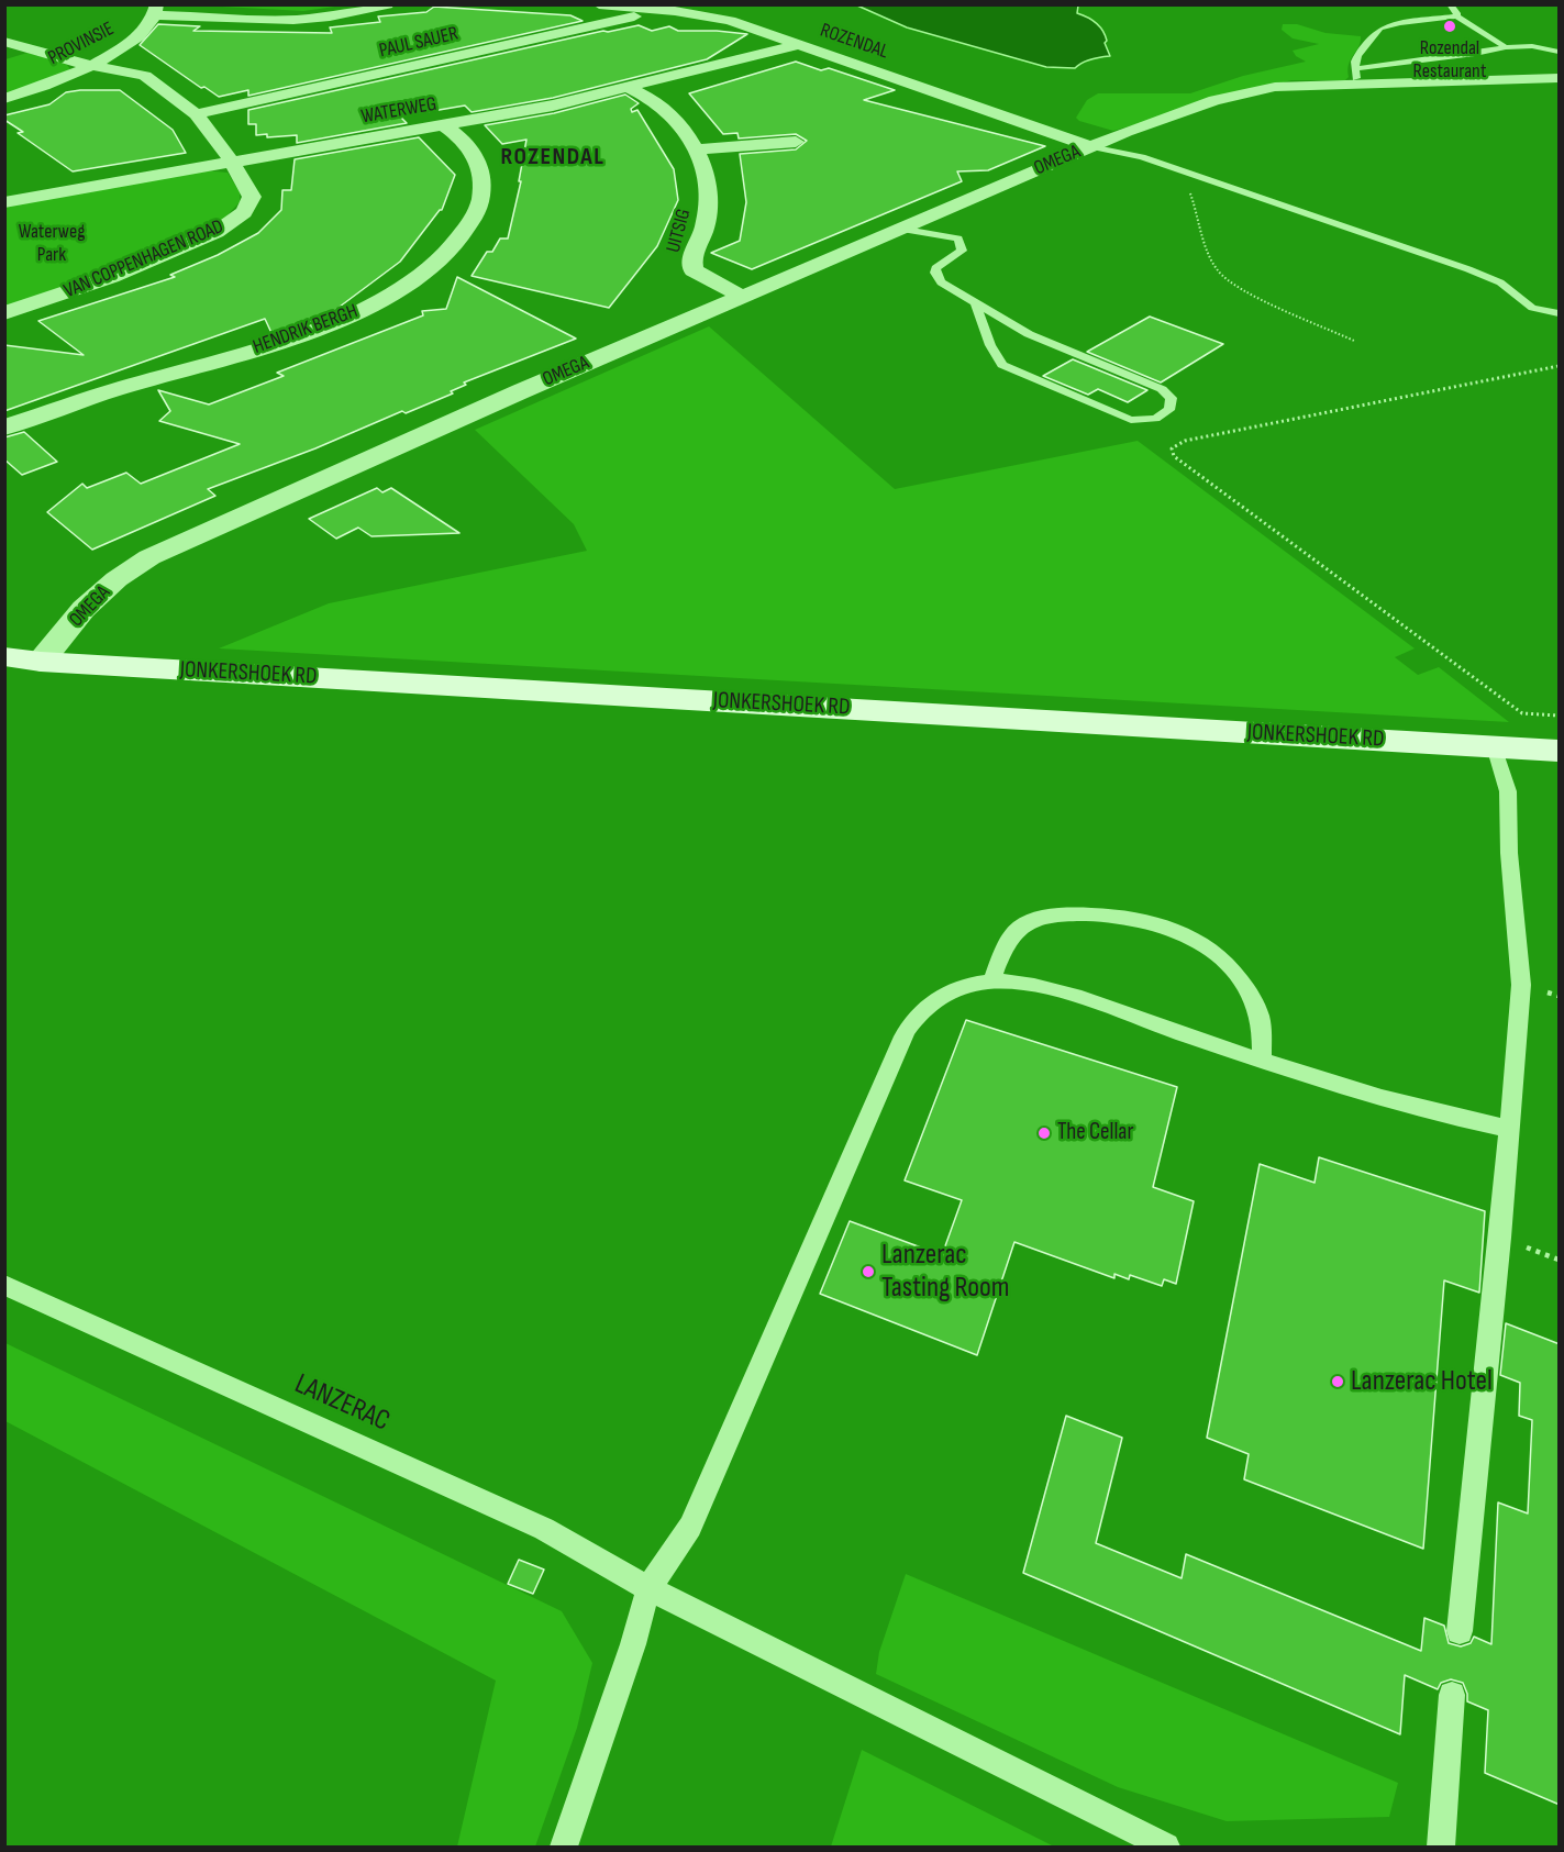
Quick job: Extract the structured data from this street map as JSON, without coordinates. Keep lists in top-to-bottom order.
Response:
{
  "streets": {
    "street": [
      "ROZENDAL",
      "PAUL SAUER",
      "PROVINSIE",
      "WATERWEG",
      "OMEGA",
      "UITSIG",
      "VAN COPPENHAGEN ROAD",
      "HENDRIK BERGH",
      "JONKERSHOEK RD"
    ],
    "lane": ["LANZERAC"]
  },
  "crossings": [
    ["ROZENDAL", "PAUL SAUER"],
    ["ROZENDAL", "WATERWEG"],
    ["ROZENDAL", "OMEGA"],
    ["PAUL SAUER", "VAN COPPENHAGEN ROAD"],
    ["PROVINSIE", "VAN COPPENHAGEN ROAD"],
    ["WATERWEG", "UITSIG"],
    ["WATERWEG", "VAN COPPENHAGEN ROAD"],
    ["WATERWEG", "HENDRIK BERGH"],
    ["OMEGA", "UITSIG"],
    ["OMEGA", "JONKERSHOEK RD"]
  ],
  "districts": ["ROZENDAL"],
  "parks": ["Waterweg Park"],
  "places": [
    "Rozendal Restaurant",
    "The Cellar",
    "Lanzerac Tasting Room",
    "Lanzerac Hotel"
  ]
}
